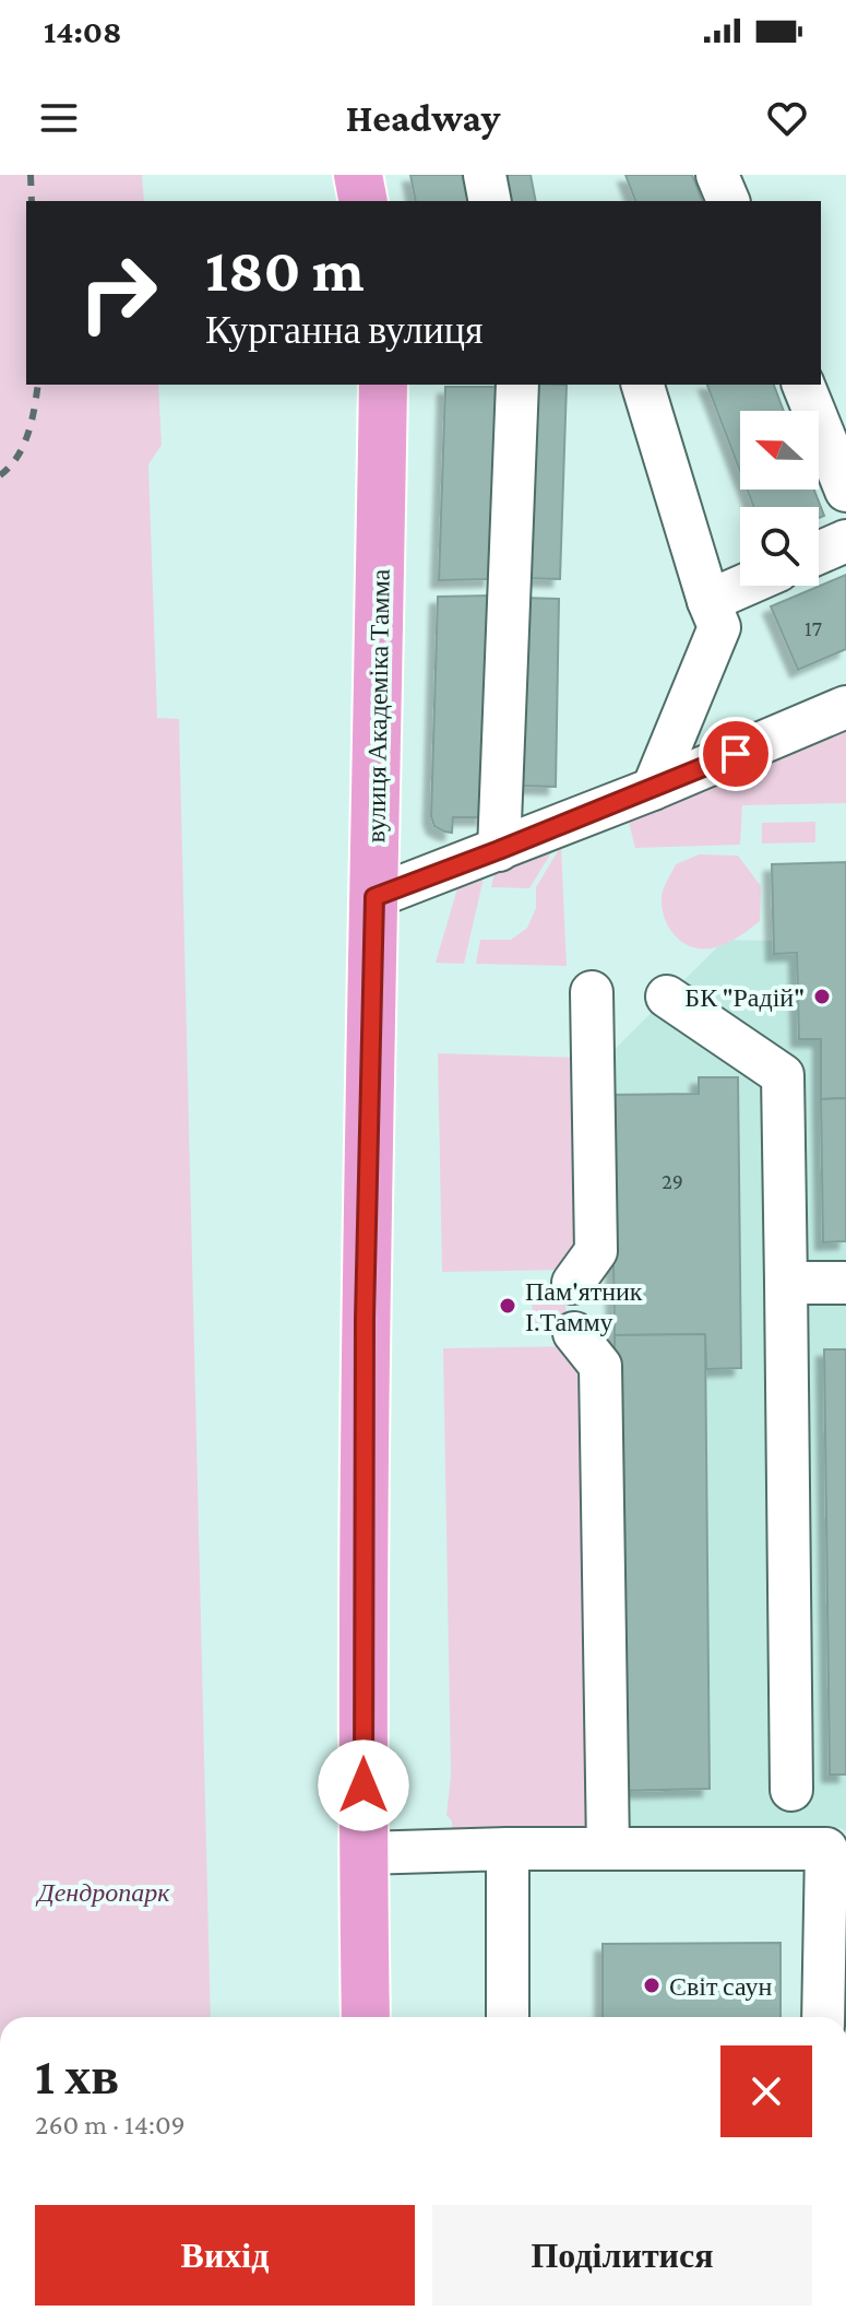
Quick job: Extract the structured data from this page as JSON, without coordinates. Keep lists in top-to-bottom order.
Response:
{
  "streets": {
    "main road": ["вулиця Академіка Тамма"]
  },
  "parks": ["Дендропарк"],
  "places": ["БК \"Радій\"", "Пам'ятник І.Тамму", "Світ саун"],
  "house_numbers": ["17", "29"],
  "north": "left",
  "page": {
    "status": "14:08",
    "header": "Headway",
    "turn": ["180 m", "Курганна вулиця"],
    "heading": ["1 хв", "260 m · 14:09"],
    "buttons": ["Вихід", "Поділитися"]
  }
}
